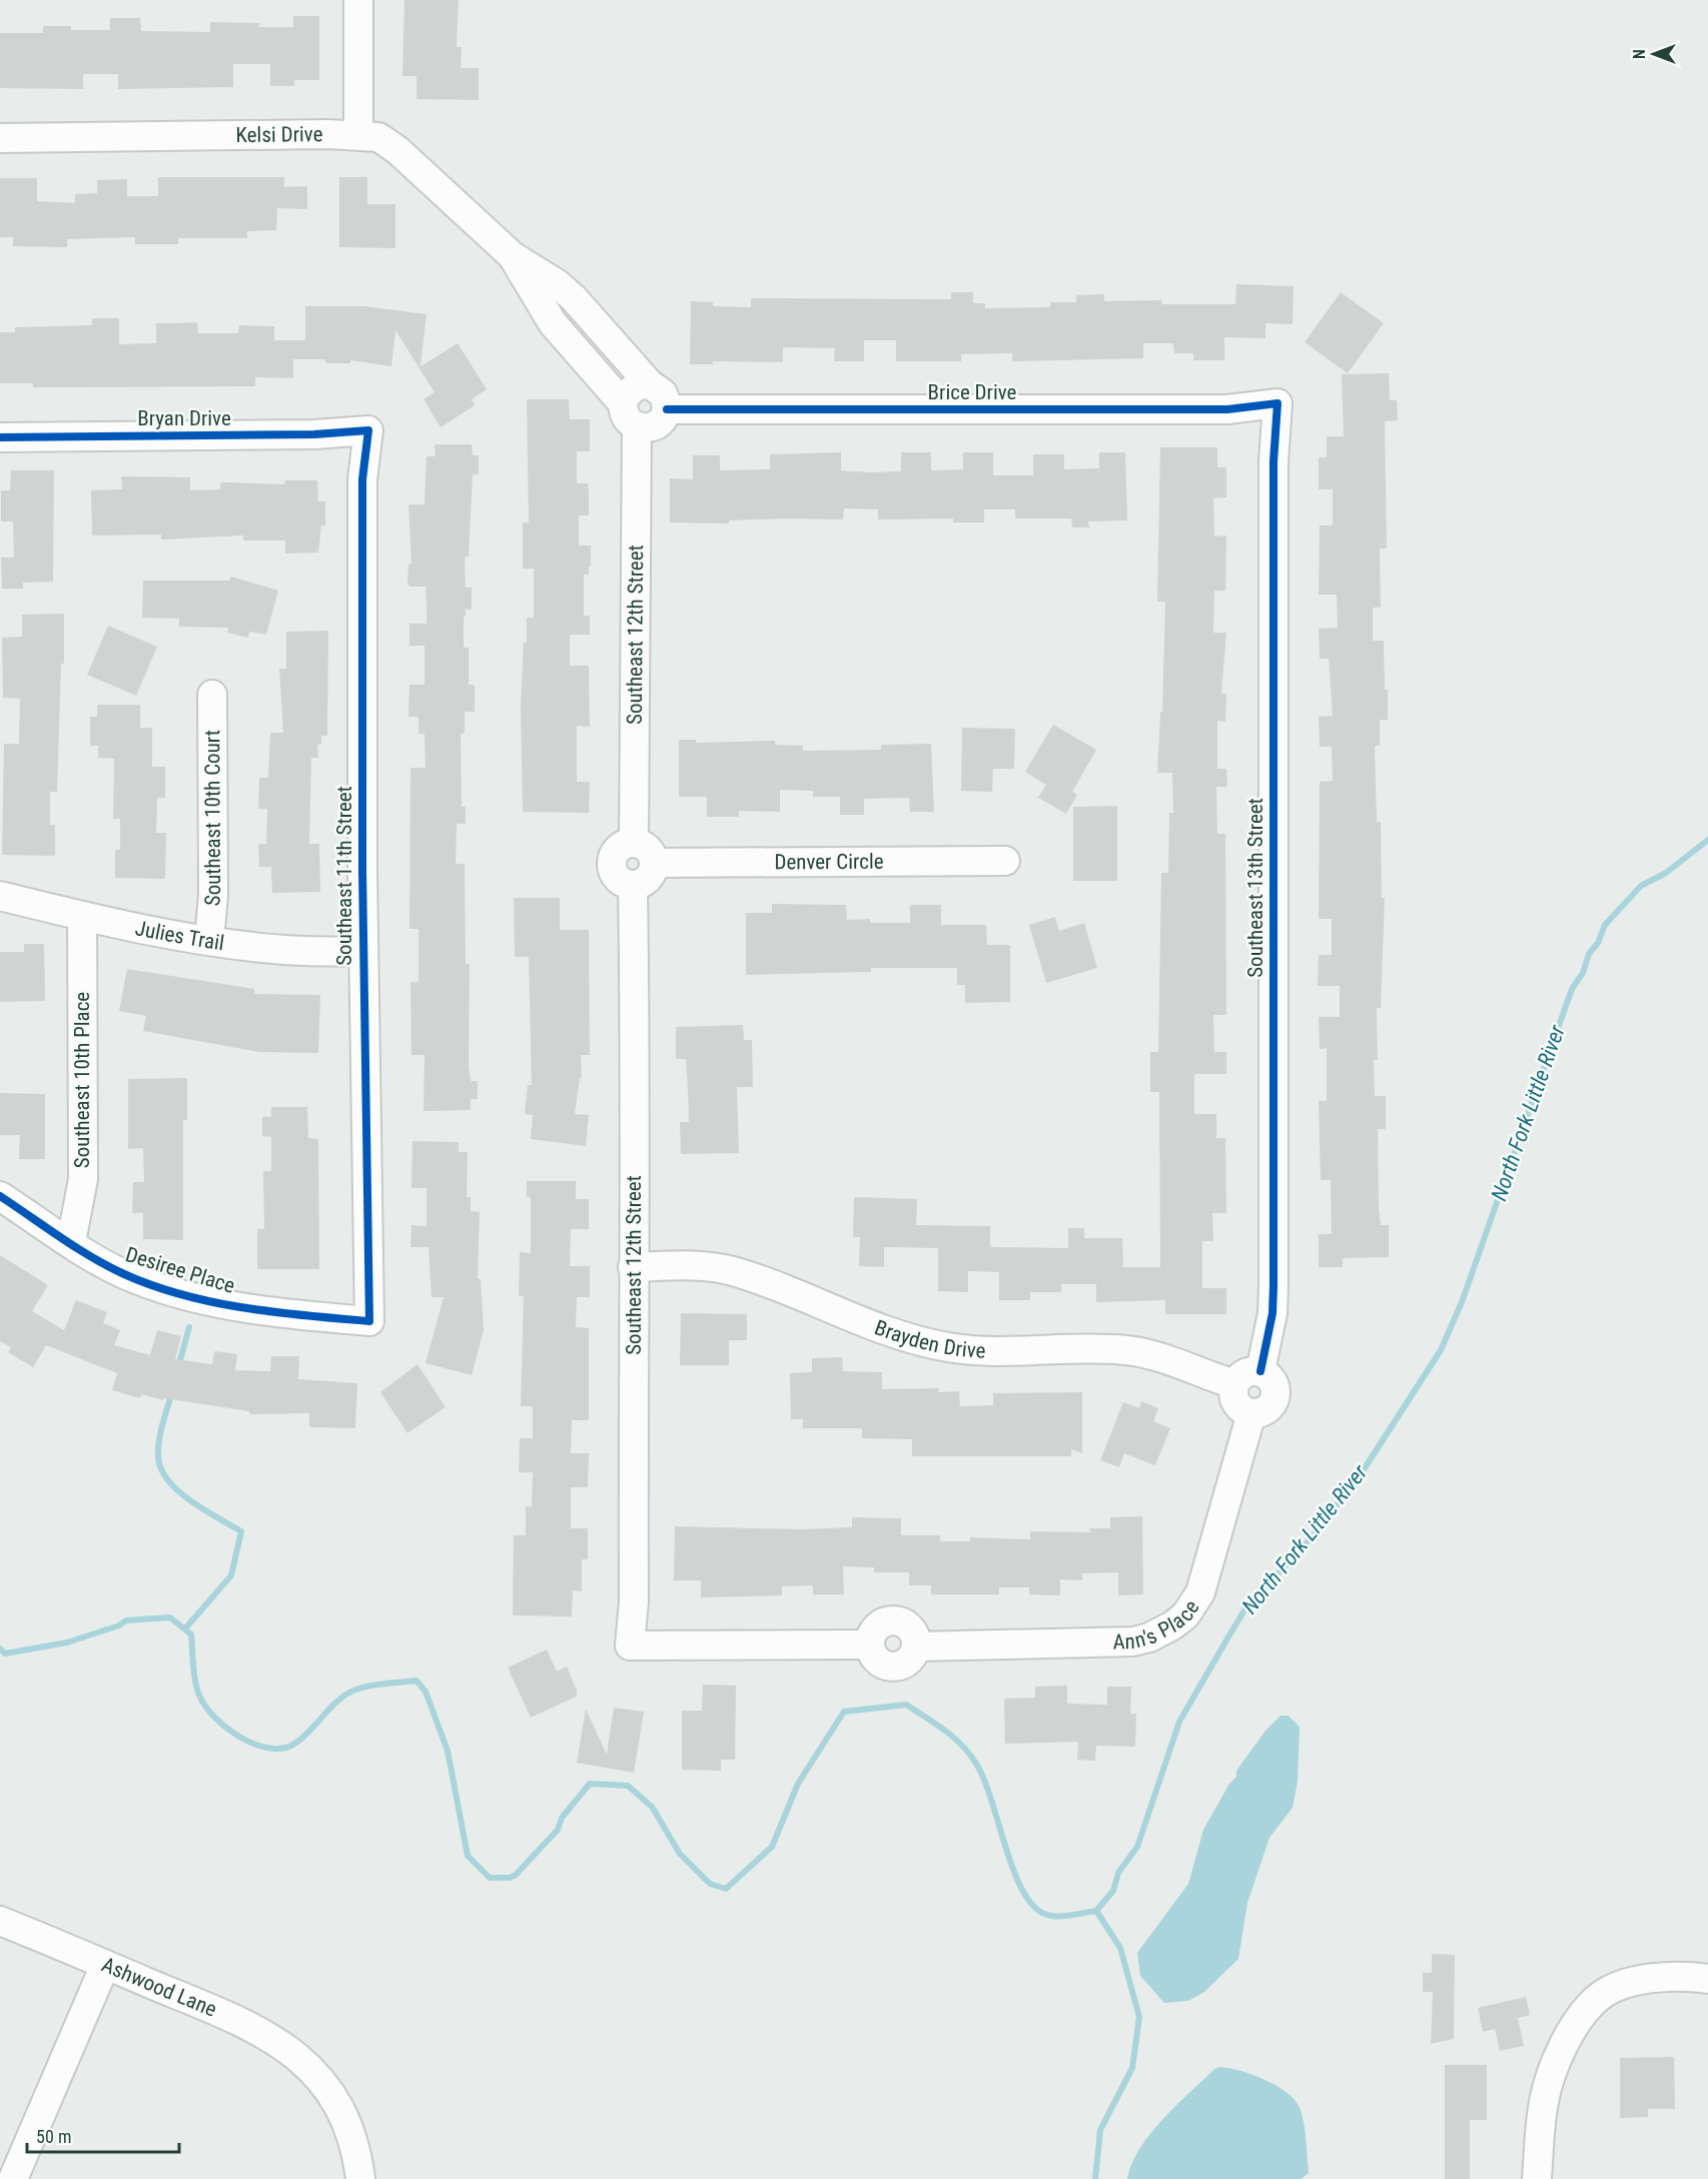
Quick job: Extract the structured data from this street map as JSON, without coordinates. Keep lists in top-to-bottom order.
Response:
{
  "streets": {
    "street": [
      "Kelsi Drive",
      "Brice Drive",
      "Bryan Drive",
      "Southeast 12th Street",
      "Southeast 10th Court",
      "Denver Circle",
      "Southeast 11th Street",
      "Southeast 13th Street",
      "Julies Trail",
      "Southeast 10th Place",
      "Desiree Place",
      "Brayden Drive",
      "Ann's Place",
      "Ashwood Lane"
    ]
  },
  "crossings": [
    ["Kelsi Drive", "Brice Drive"],
    ["Kelsi Drive", "Southeast 12th Street"],
    ["Brice Drive", "Southeast 12th Street"],
    ["Brice Drive", "Southeast 13th Street"],
    ["Bryan Drive", "Southeast 11th Street"],
    ["Southeast 12th Street", "Denver Circle"],
    ["Southeast 12th Street", "Brayden Drive"],
    ["Southeast 12th Street", "Ann's Place"],
    ["Southeast 10th Court", "Julies Trail"],
    ["Southeast 11th Street", "Julies Trail"],
    ["Southeast 11th Street", "Desiree Place"],
    ["Southeast 13th Street", "Brayden Drive"],
    ["Southeast 13th Street", "Ann's Place"],
    ["Julies Trail", "Southeast 10th Place"],
    ["Southeast 10th Place", "Desiree Place"],
    ["Brayden Drive", "Ann's Place"]
  ],
  "water": ["North Fork Little River"],
  "scale_bar": "50 m",
  "north": "left"
}
